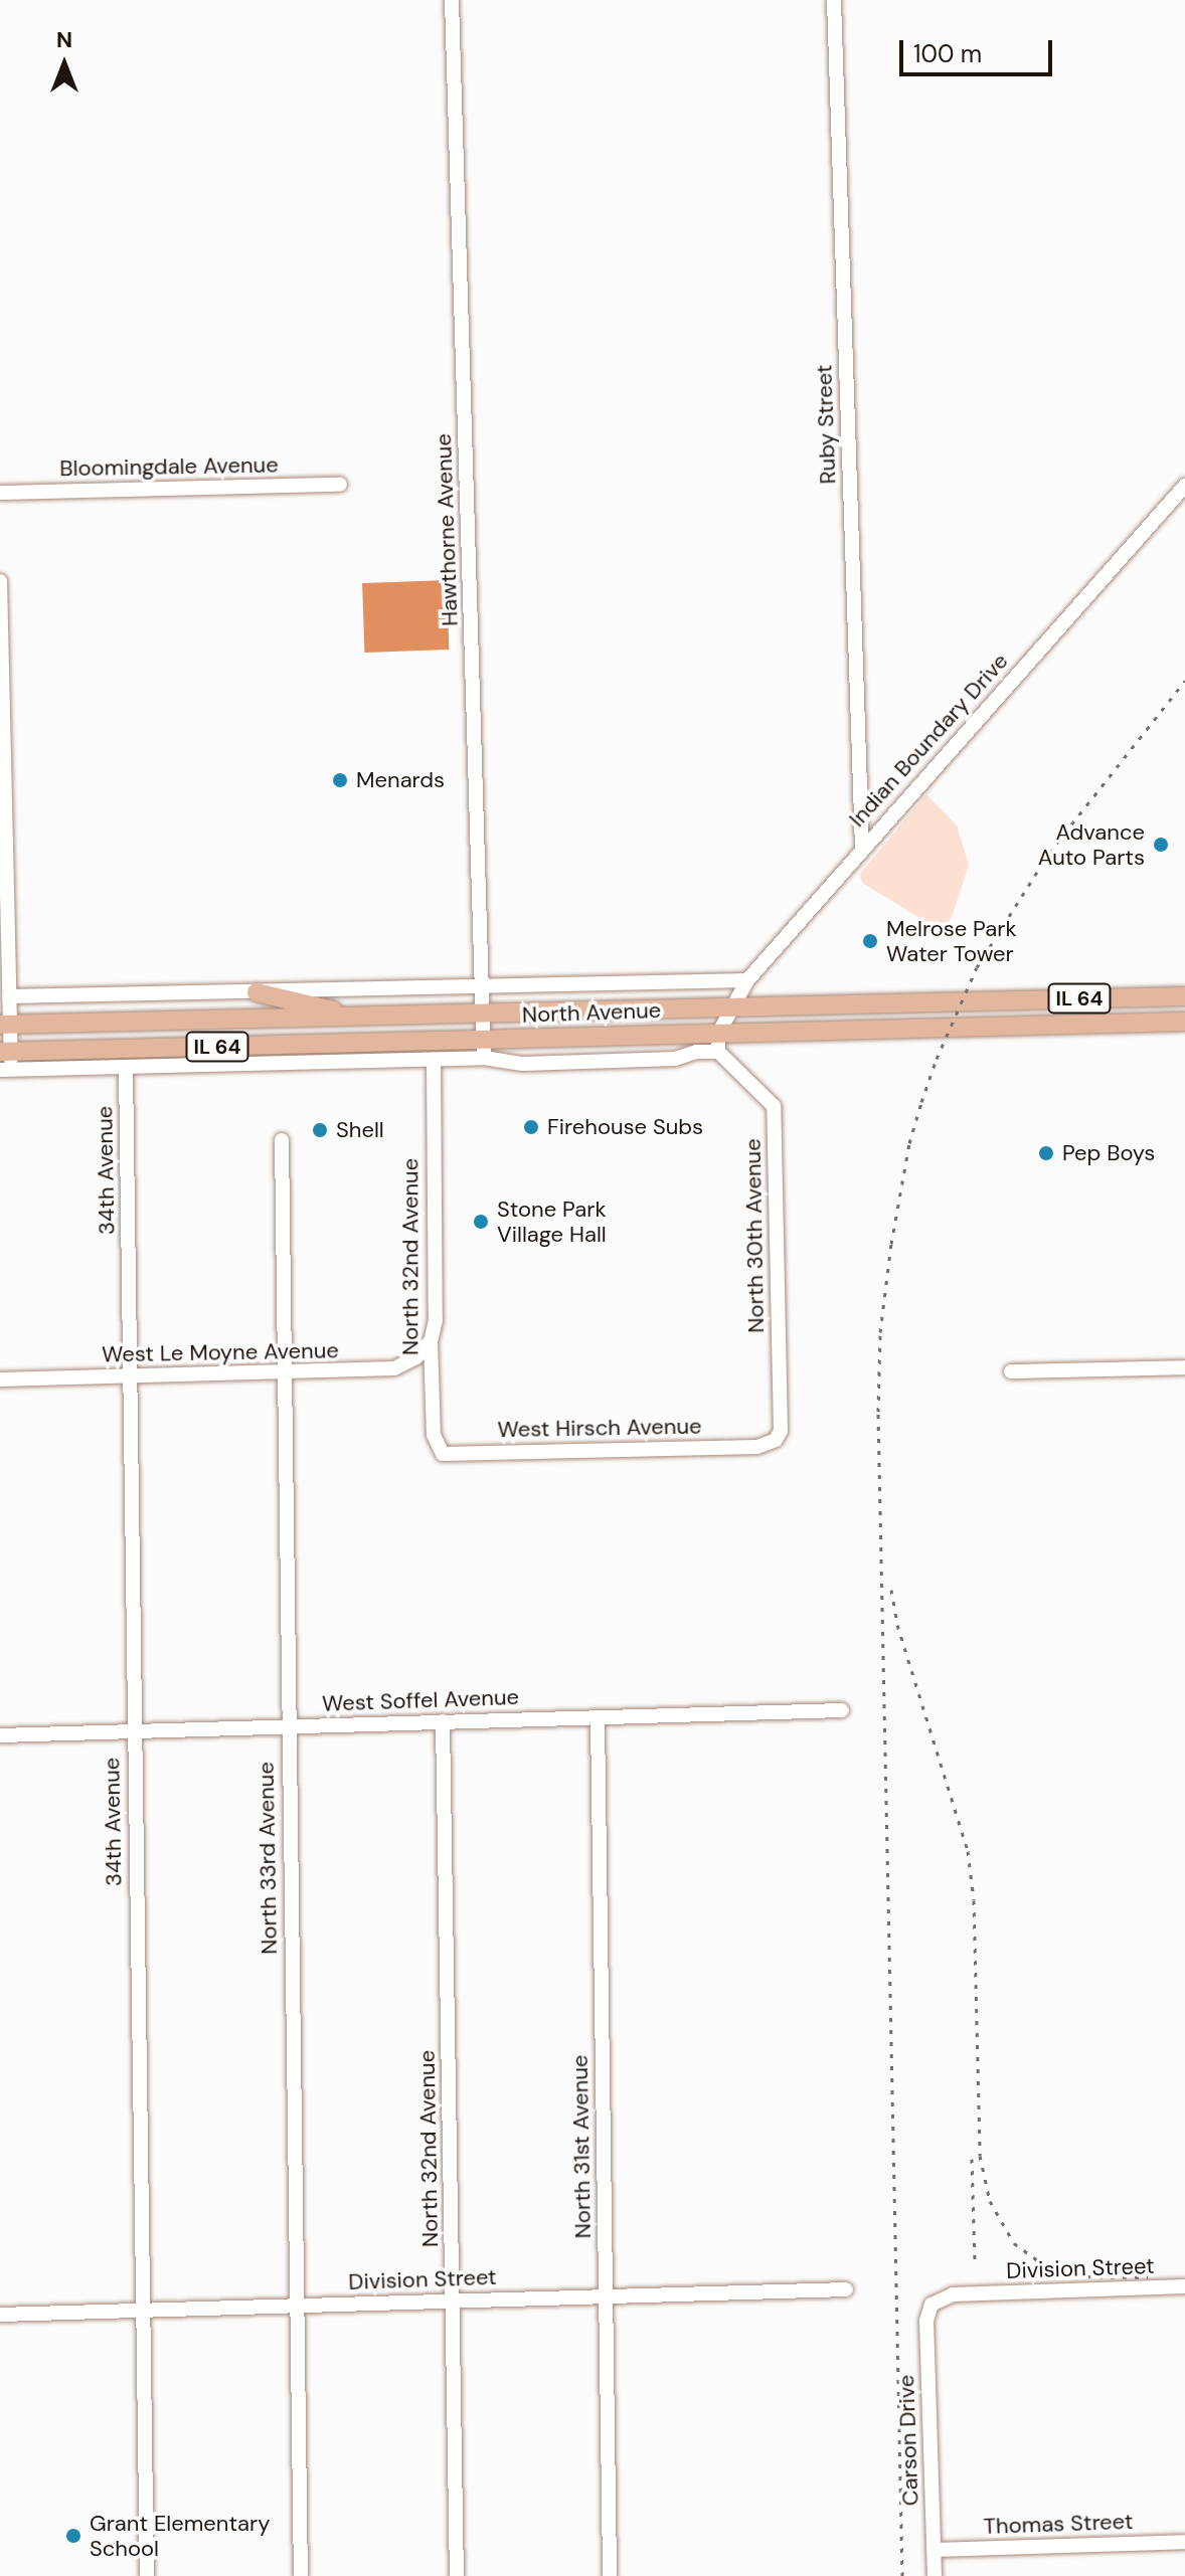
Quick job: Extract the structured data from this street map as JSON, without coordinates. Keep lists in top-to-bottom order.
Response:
{
  "streets": {
    "main road": ["IL 64", "North Avenue"],
    "street": [
      "Ruby Street",
      "Bloomingdale Avenue",
      "Hawthorne Avenue",
      "Indian Boundary Drive",
      "34th Avenue",
      "North 30th Avenue",
      "North 32nd Avenue",
      "West Le Moyne Avenue",
      "West Hirsch Avenue",
      "West Soffel Avenue",
      "North 33rd Avenue",
      "North 31st Avenue",
      "Division Street",
      "Carson Drive",
      "Thomas Street"
    ]
  },
  "crossings": [
    ["Ruby Street", "Indian Boundary Drive"],
    ["Hawthorne Avenue", "North Avenue"],
    ["Indian Boundary Drive", "North Avenue"],
    ["Indian Boundary Drive", "North 30th Avenue"],
    ["North Avenue", "34th Avenue"],
    ["North Avenue", "North 30th Avenue"],
    ["North Avenue", "North 32nd Avenue"],
    ["34th Avenue", "West Le Moyne Avenue"],
    ["34th Avenue", "West Soffel Avenue"],
    ["34th Avenue", "Division Street"],
    ["North 30th Avenue", "West Hirsch Avenue"],
    ["North 32nd Avenue", "West Le Moyne Avenue"],
    ["North 32nd Avenue", "West Hirsch Avenue"],
    ["North 32nd Avenue", "West Soffel Avenue"],
    ["North 32nd Avenue", "Division Street"],
    ["West Le Moyne Avenue", "North 33rd Avenue"],
    ["West Soffel Avenue", "North 33rd Avenue"],
    ["West Soffel Avenue", "North 31st Avenue"],
    ["North 33rd Avenue", "Division Street"],
    ["North 31st Avenue", "Division Street"],
    ["Division Street", "Carson Drive"],
    ["Carson Drive", "Thomas Street"]
  ],
  "places": [
    "Menards",
    "Advance Auto Parts",
    "Melrose Park Water Tower",
    "Firehouse Subs",
    "Shell",
    "Pep Boys",
    "Stone Park Village Hall",
    "Grant Elementary School"
  ],
  "scale_bar": "100 m",
  "north": "top"
}
